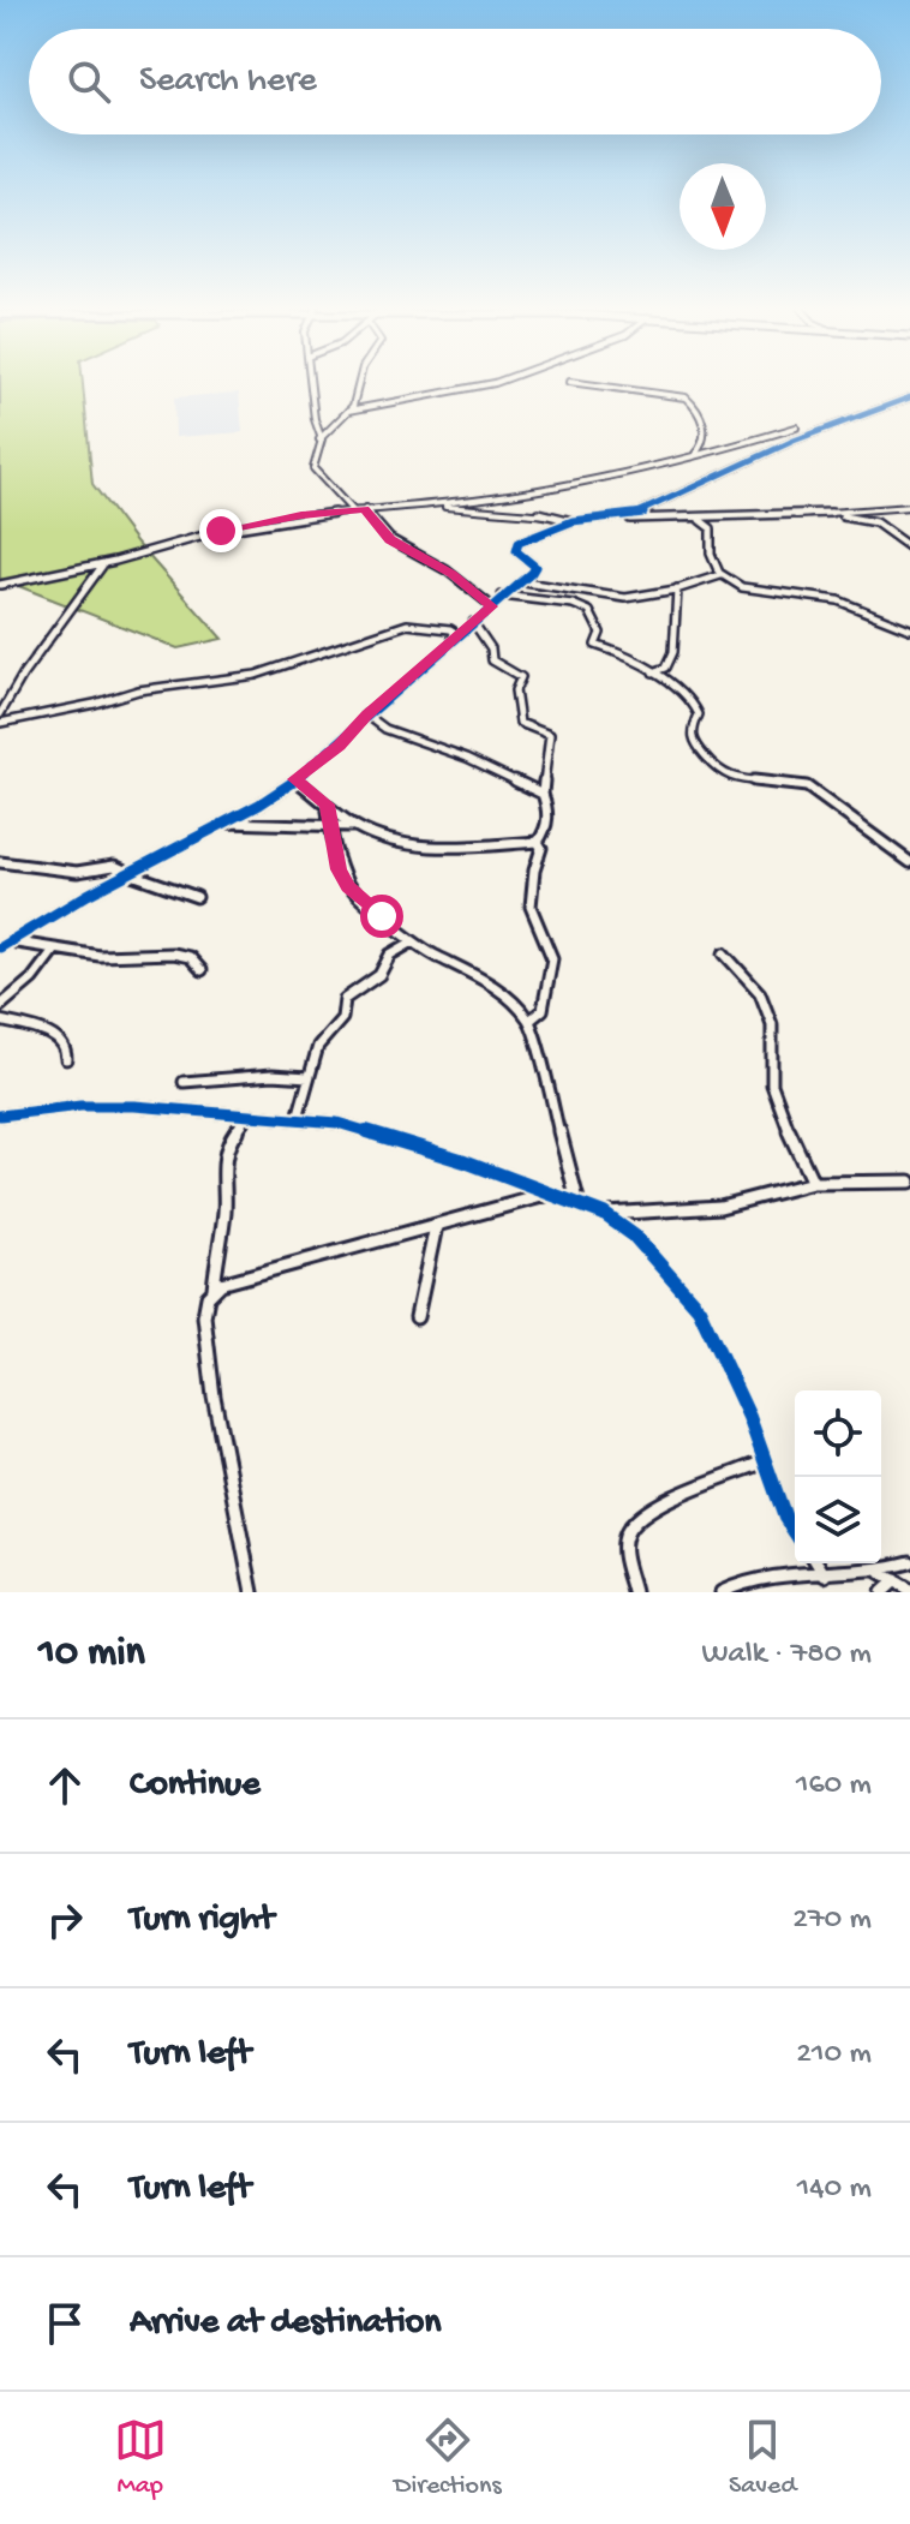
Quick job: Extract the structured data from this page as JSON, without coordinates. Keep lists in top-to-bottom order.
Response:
{
  "north": "bottom",
  "page": {
    "search": "Search here",
    "heading": ["10 min", "Walk · 780 m"],
    "list": [
      ["Continue", "160 m"],
      ["Turn right", "270 m"],
      ["Turn left", "210 m"],
      ["Turn left", "140 m"],
      "Arrive at destination"
    ],
    "nav": ["Map", "Directions", "Saved"]
  }
}
